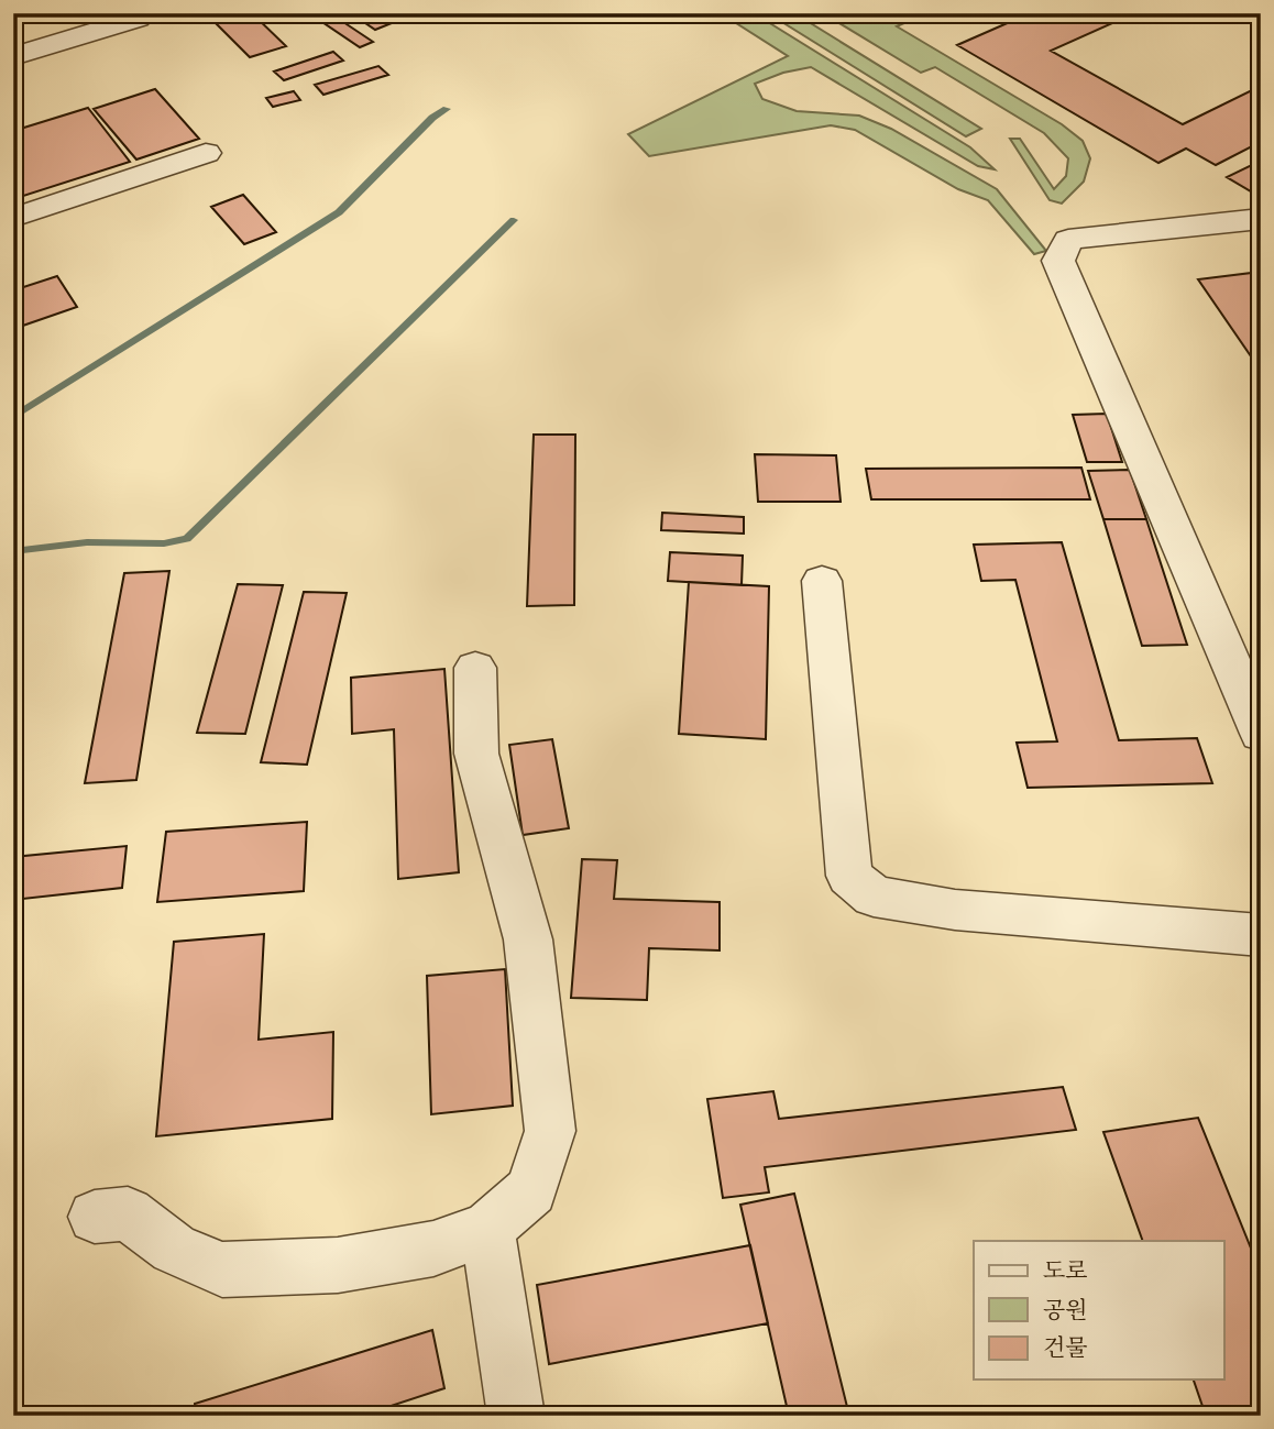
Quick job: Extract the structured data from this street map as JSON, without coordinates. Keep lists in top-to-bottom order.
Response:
{
  "legend": ["도로", "공원", "건물"]
}
